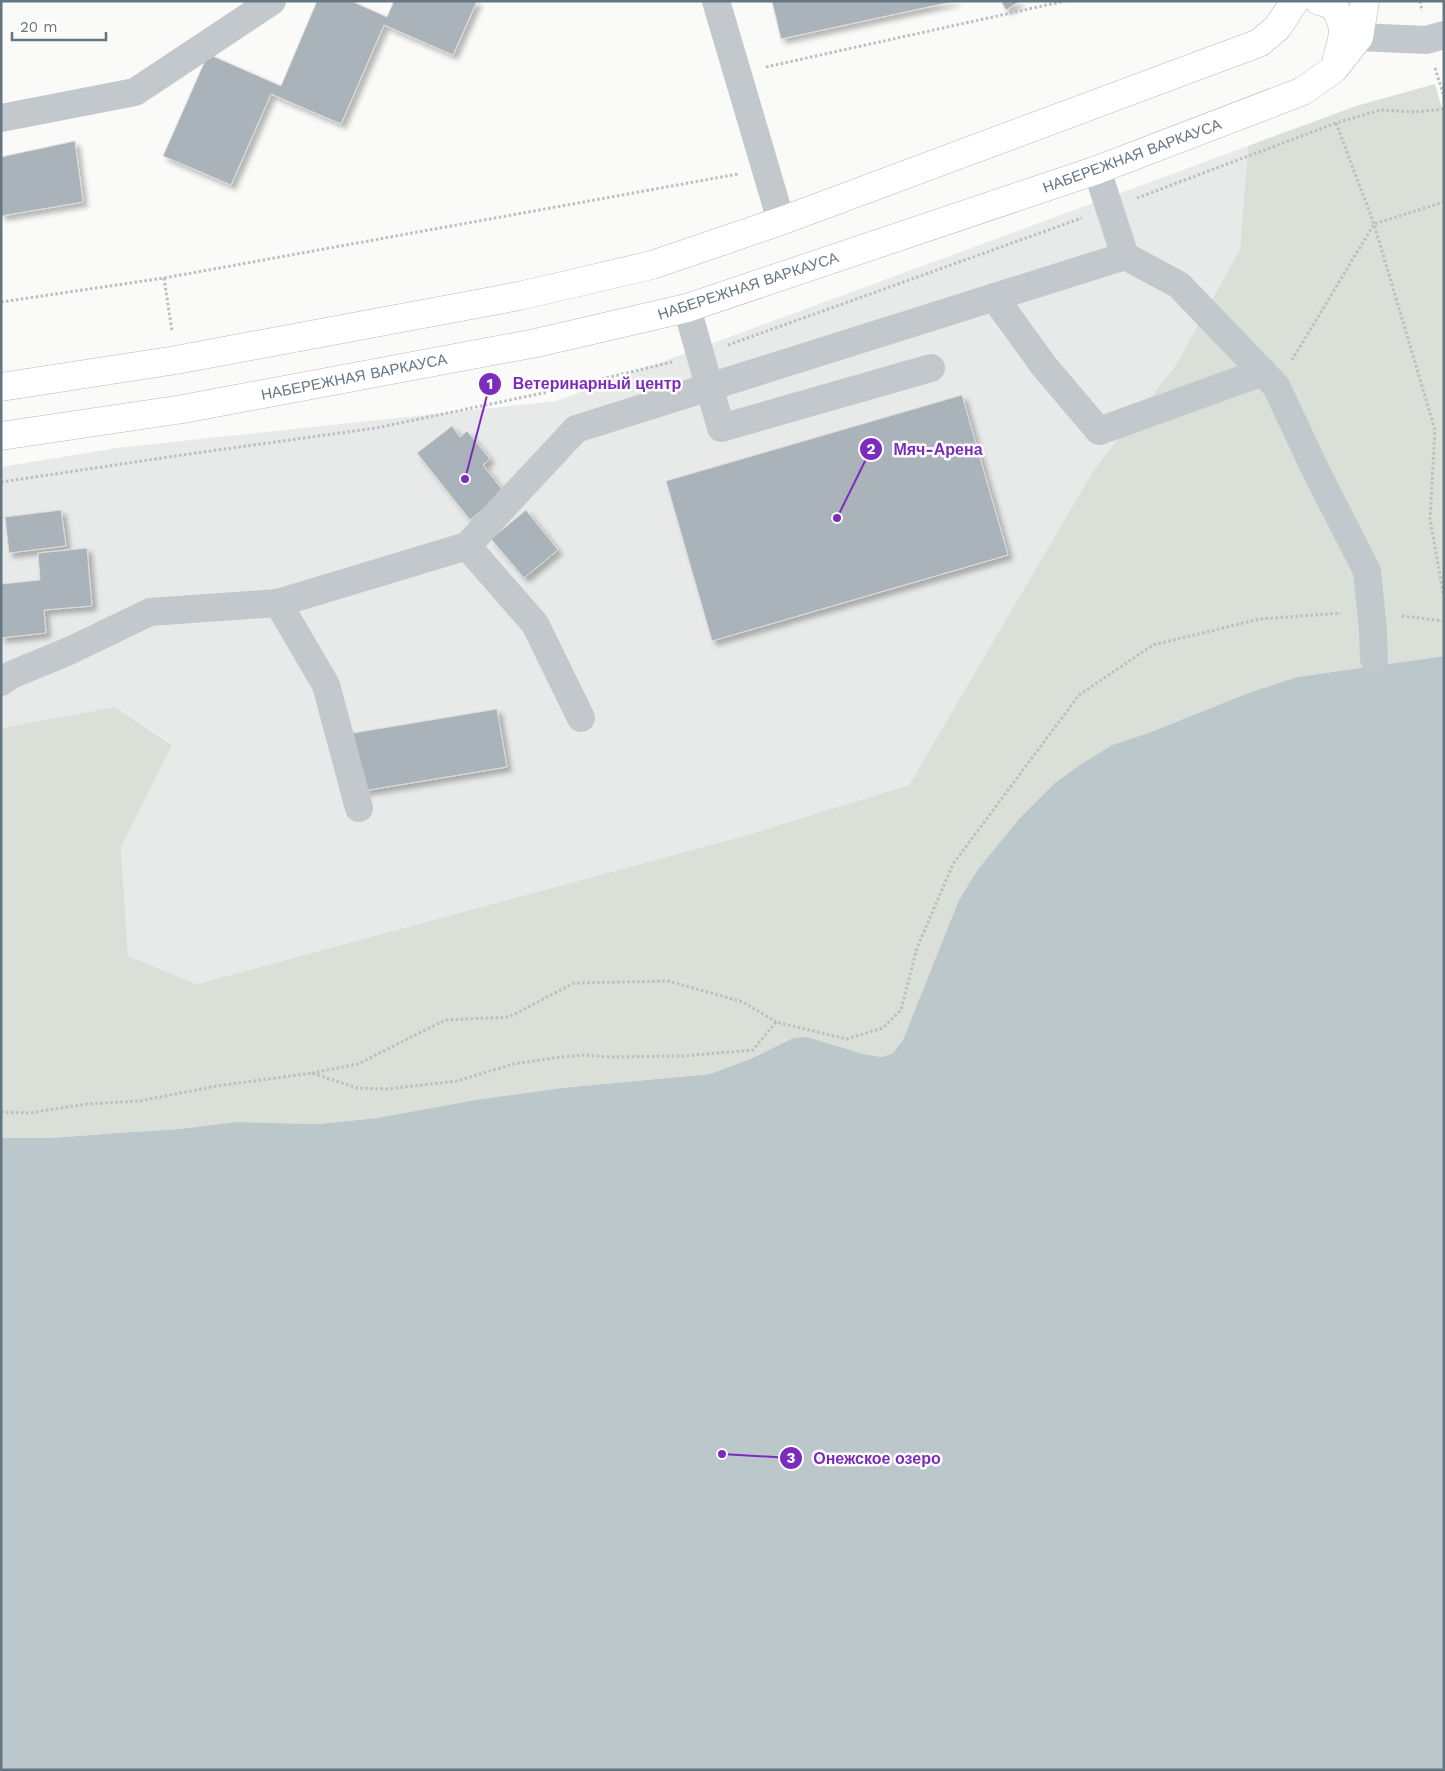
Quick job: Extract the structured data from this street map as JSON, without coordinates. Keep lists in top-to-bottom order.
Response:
{
  "streets": {
    "main road": ["НАБЕРЕЖНАЯ ВАРКАУСА"]
  },
  "places": ["Ветеринарный центр", "Мяч-Арена", "Онежское озеро"],
  "scale_bar": "20 m"
}
